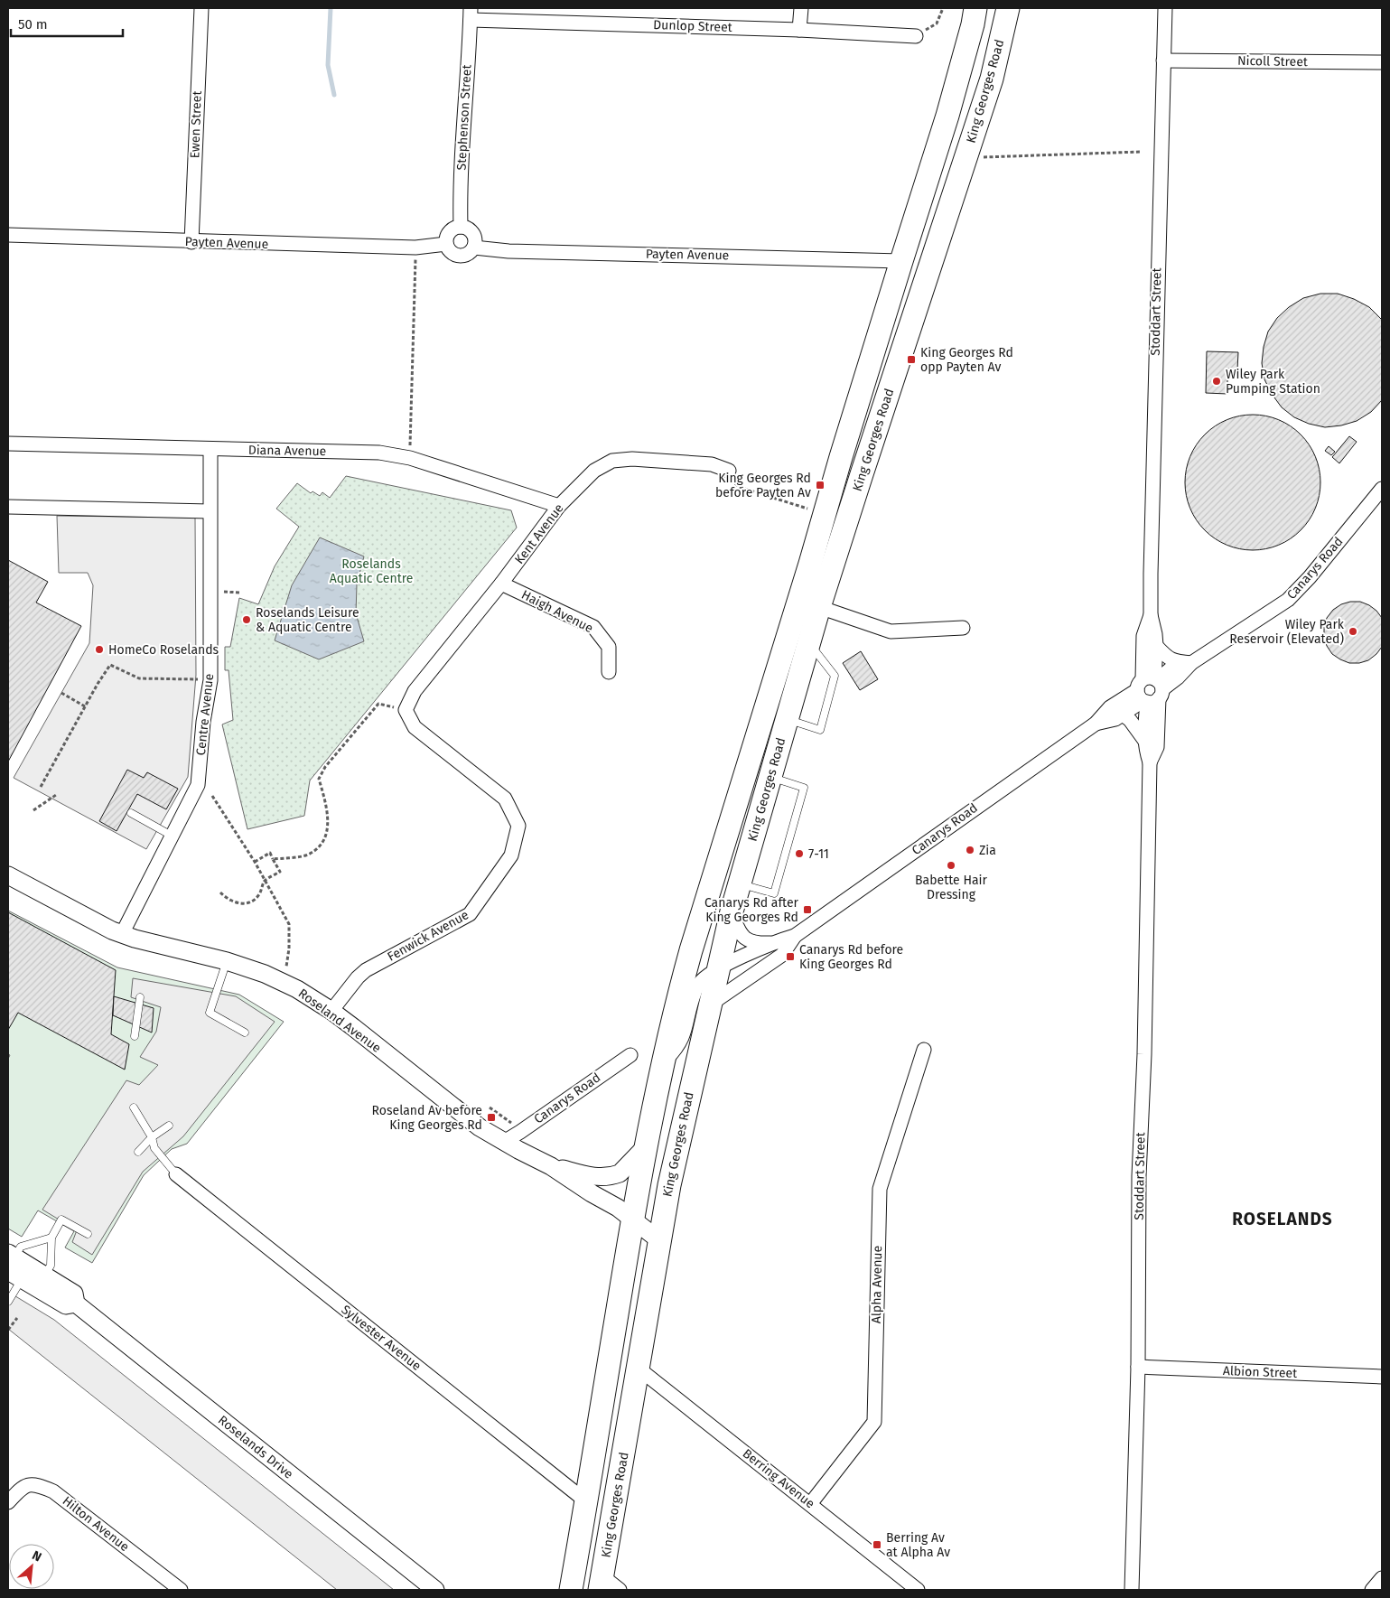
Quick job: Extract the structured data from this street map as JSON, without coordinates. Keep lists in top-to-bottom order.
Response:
{
  "streets": {
    "highway": ["King Georges Road"],
    "street": [
      "Dunlop Street",
      "Nicoll Street",
      "Stephenson Street",
      "Ewen Street",
      "Payten Avenue",
      "Stoddart Street",
      "Diana Avenue",
      "Kent Avenue",
      "Canarys Road",
      "Haigh Avenue",
      "Centre Avenue",
      "Fenwick Avenue",
      "Roseland Avenue",
      "Alpha Avenue",
      "Sylvester Avenue",
      "Albion Street",
      "Roselands Drive",
      "Berring Avenue",
      "Hilton Avenue"
    ]
  },
  "crossings": [
    ["Dunlop Street", "Stephenson Street"],
    ["Nicoll Street", "Stoddart Street"],
    ["King Georges Road", "Payten Avenue"],
    ["King Georges Road", "Canarys Road"],
    ["King Georges Road", "Roseland Avenue"],
    ["King Georges Road", "Sylvester Avenue"],
    ["King Georges Road", "Berring Avenue"],
    ["Stephenson Street", "Payten Avenue"],
    ["Ewen Street", "Payten Avenue"],
    ["Stoddart Street", "Canarys Road"],
    ["Stoddart Street", "Albion Street"],
    ["Diana Avenue", "Kent Avenue"],
    ["Diana Avenue", "Centre Avenue"],
    ["Kent Avenue", "Haigh Avenue"],
    ["Kent Avenue", "Fenwick Avenue"],
    ["Canarys Road", "Roseland Avenue"],
    ["Centre Avenue", "Roseland Avenue"],
    ["Fenwick Avenue", "Roseland Avenue"],
    ["Alpha Avenue", "Berring Avenue"]
  ],
  "districts": ["ROSELANDS"],
  "parks": ["Roselands Aquatic Centre"],
  "places": {
    "transit": [
      "King Georges Rd opp Payten Av",
      "King Georges Rd before Payten Av",
      "Canarys Rd after King Georges Rd",
      "Canarys Rd before King Georges Rd",
      "Roseland Av before King Georges Rd",
      "Berring Av at Alpha Av"
    ],
    "other": [
      "Wiley Park Pumping Station",
      "Roselands Leisure & Aquatic Centre",
      "Wiley Park Reservoir (Elevated)",
      "HomeCo Roselands",
      "Zia",
      "7-11",
      "Babette Hair Dressing"
    ]
  },
  "scale_bar": "50 m",
  "north": "top right"
}
